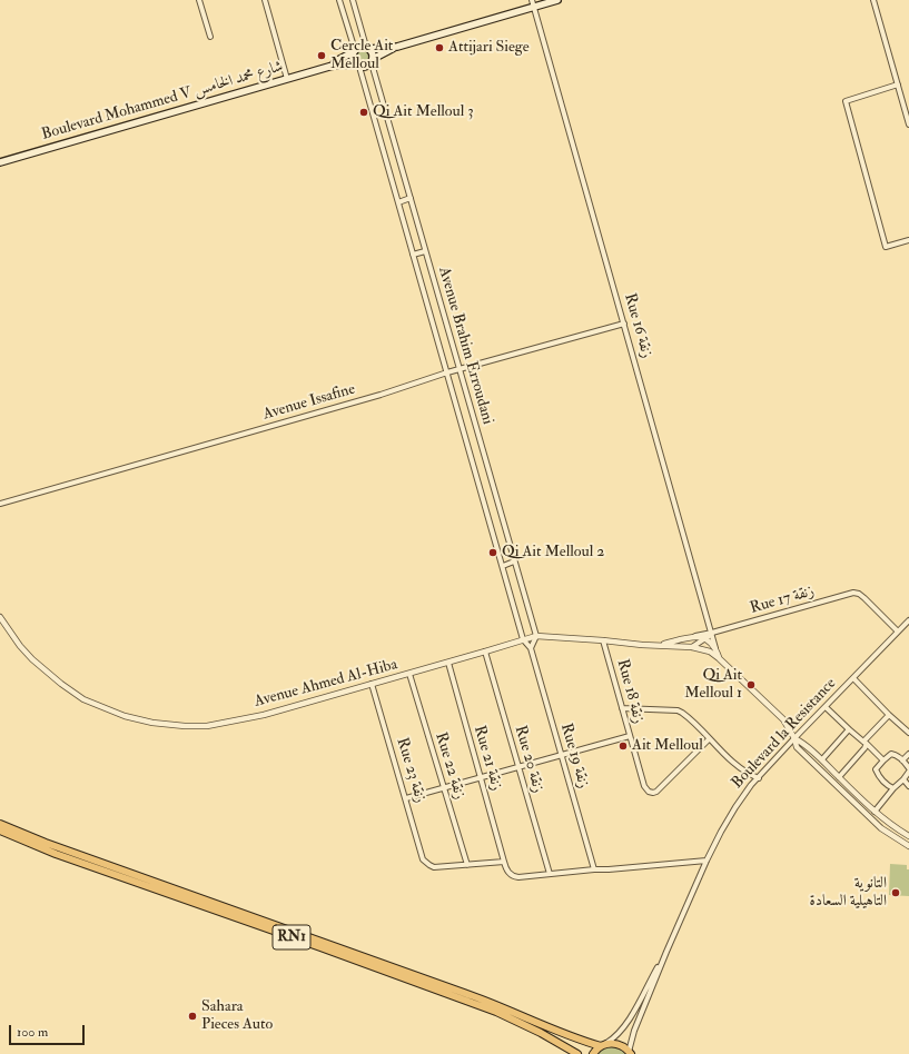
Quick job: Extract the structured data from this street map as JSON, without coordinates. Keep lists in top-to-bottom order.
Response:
{
  "streets": {
    "highway": ["RN1"],
    "main road": ["Boulevard Mohammed V شارع محمد الخامس"],
    "street": [
      "Rue 16 زنقة",
      "Avenue Brahim Erroudani",
      "Avenue Issafine",
      "Rue 17 زنقة",
      "Avenue Ahmed Al-Hiba",
      "Rue 18 زنقة",
      "Boulevard la Resistance",
      "Rue 19 زنقة",
      "Rue 21 زنقة",
      "Rue 20 زنقة",
      "Rue 22 زنقة",
      "Rue 23 زنقة"
    ]
  },
  "crossings": [
    ["Boulevard Mohammed V شارع محمد الخامس", "Avenue Brahim Erroudani"],
    ["Rue 16 زنقة", "Avenue Issafine"],
    ["Rue 16 زنقة", "Rue 17 زنقة"],
    ["Rue 16 زنقة", "Avenue Ahmed Al-Hiba"],
    ["Avenue Brahim Erroudani", "Avenue Issafine"],
    ["Avenue Brahim Erroudani", "Avenue Ahmed Al-Hiba"],
    ["Avenue Brahim Erroudani", "Rue 19 زنقة"],
    ["Rue 17 زنقة", "Avenue Ahmed Al-Hiba"],
    ["Rue 17 زنقة", "Boulevard la Resistance"],
    ["Avenue Ahmed Al-Hiba", "Rue 18 زنقة"],
    ["Avenue Ahmed Al-Hiba", "Boulevard la Resistance"],
    ["Avenue Ahmed Al-Hiba", "Rue 19 زنقة"],
    ["Avenue Ahmed Al-Hiba", "Rue 21 زنقة"],
    ["Avenue Ahmed Al-Hiba", "Rue 20 زنقة"],
    ["Avenue Ahmed Al-Hiba", "Rue 22 زنقة"],
    ["Avenue Ahmed Al-Hiba", "Rue 23 زنقة"],
    ["Boulevard la Resistance", "RN1"],
    ["Rue 22 زنقة", "Rue 23 زنقة"]
  ],
  "places": [
    "Attijari Siege",
    "Cercle Ait Melloul",
    "Qi Ait Melloul 3",
    "Qi Ait Melloul 2",
    "Qi Ait Melloul 1",
    "Ait Melloul",
    "التانوية التاهيلية السعادة",
    "Sahara Pieces Auto"
  ],
  "scale_bar": "100 m"
}
